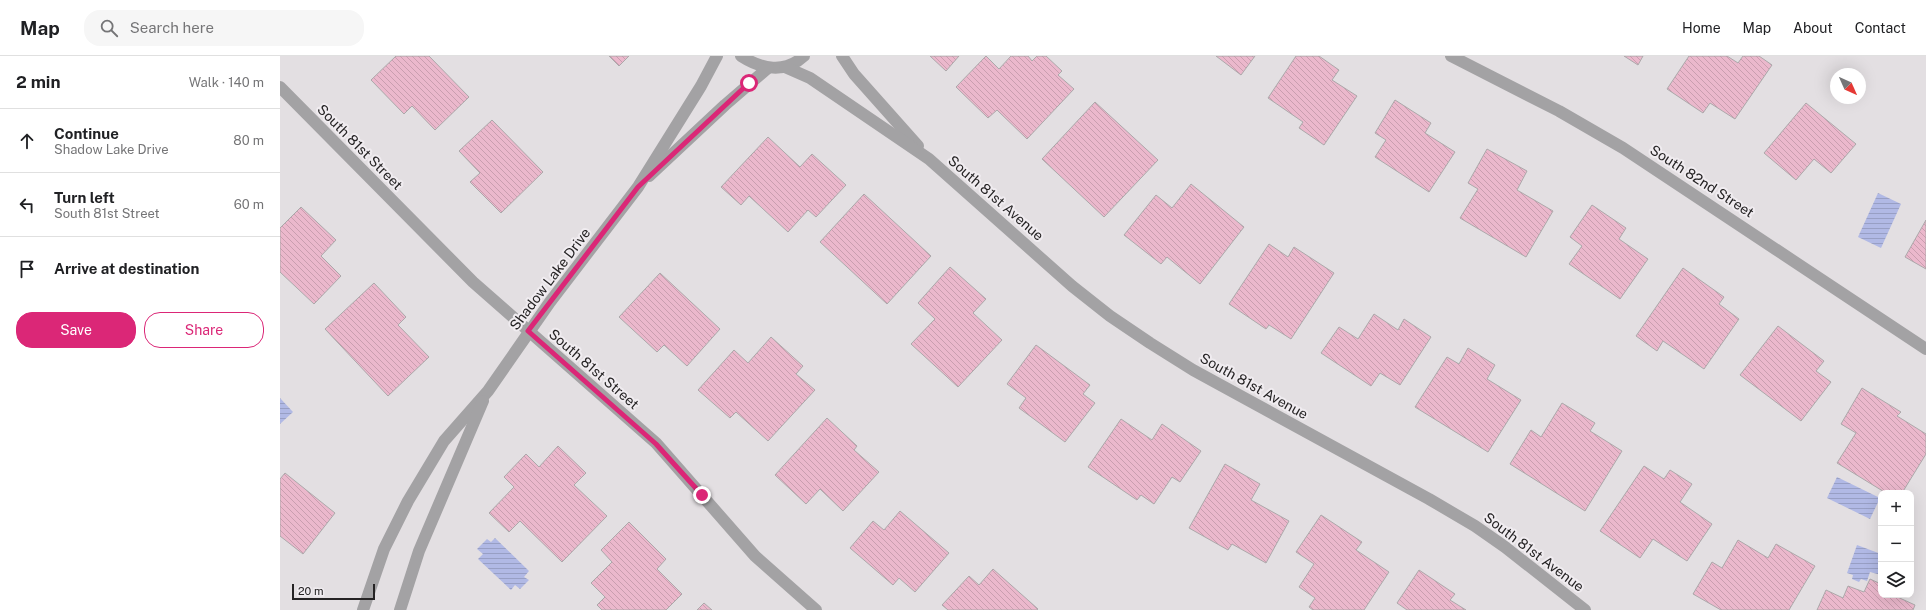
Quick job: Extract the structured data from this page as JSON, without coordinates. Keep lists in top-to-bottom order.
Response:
{
  "streets": {
    "street": [
      "South 81st Street",
      "South 82nd Street",
      "South 81st Avenue",
      "Shadow Lake Drive"
    ]
  },
  "crossings": [
    ["South 81st Street", "Shadow Lake Drive"]
  ],
  "scale_bar": "20 m",
  "north": "bottom right",
  "page": {
    "header": "Map",
    "search": "Search here",
    "nav": [
      "Home",
      "Map",
      "About",
      "Contact"
    ],
    "heading": ["2 min", "Walk · 140 m"],
    "list": [
      ["Continue", "Shadow Lake Drive", "80 m"],
      ["Turn left", "South 81st Street", "60 m"],
      "Arrive at destination"
    ],
    "buttons": ["Save", "Share"],
    "map_buttons": ["+", "−"],
    "scale": "20 m"
  }
}
